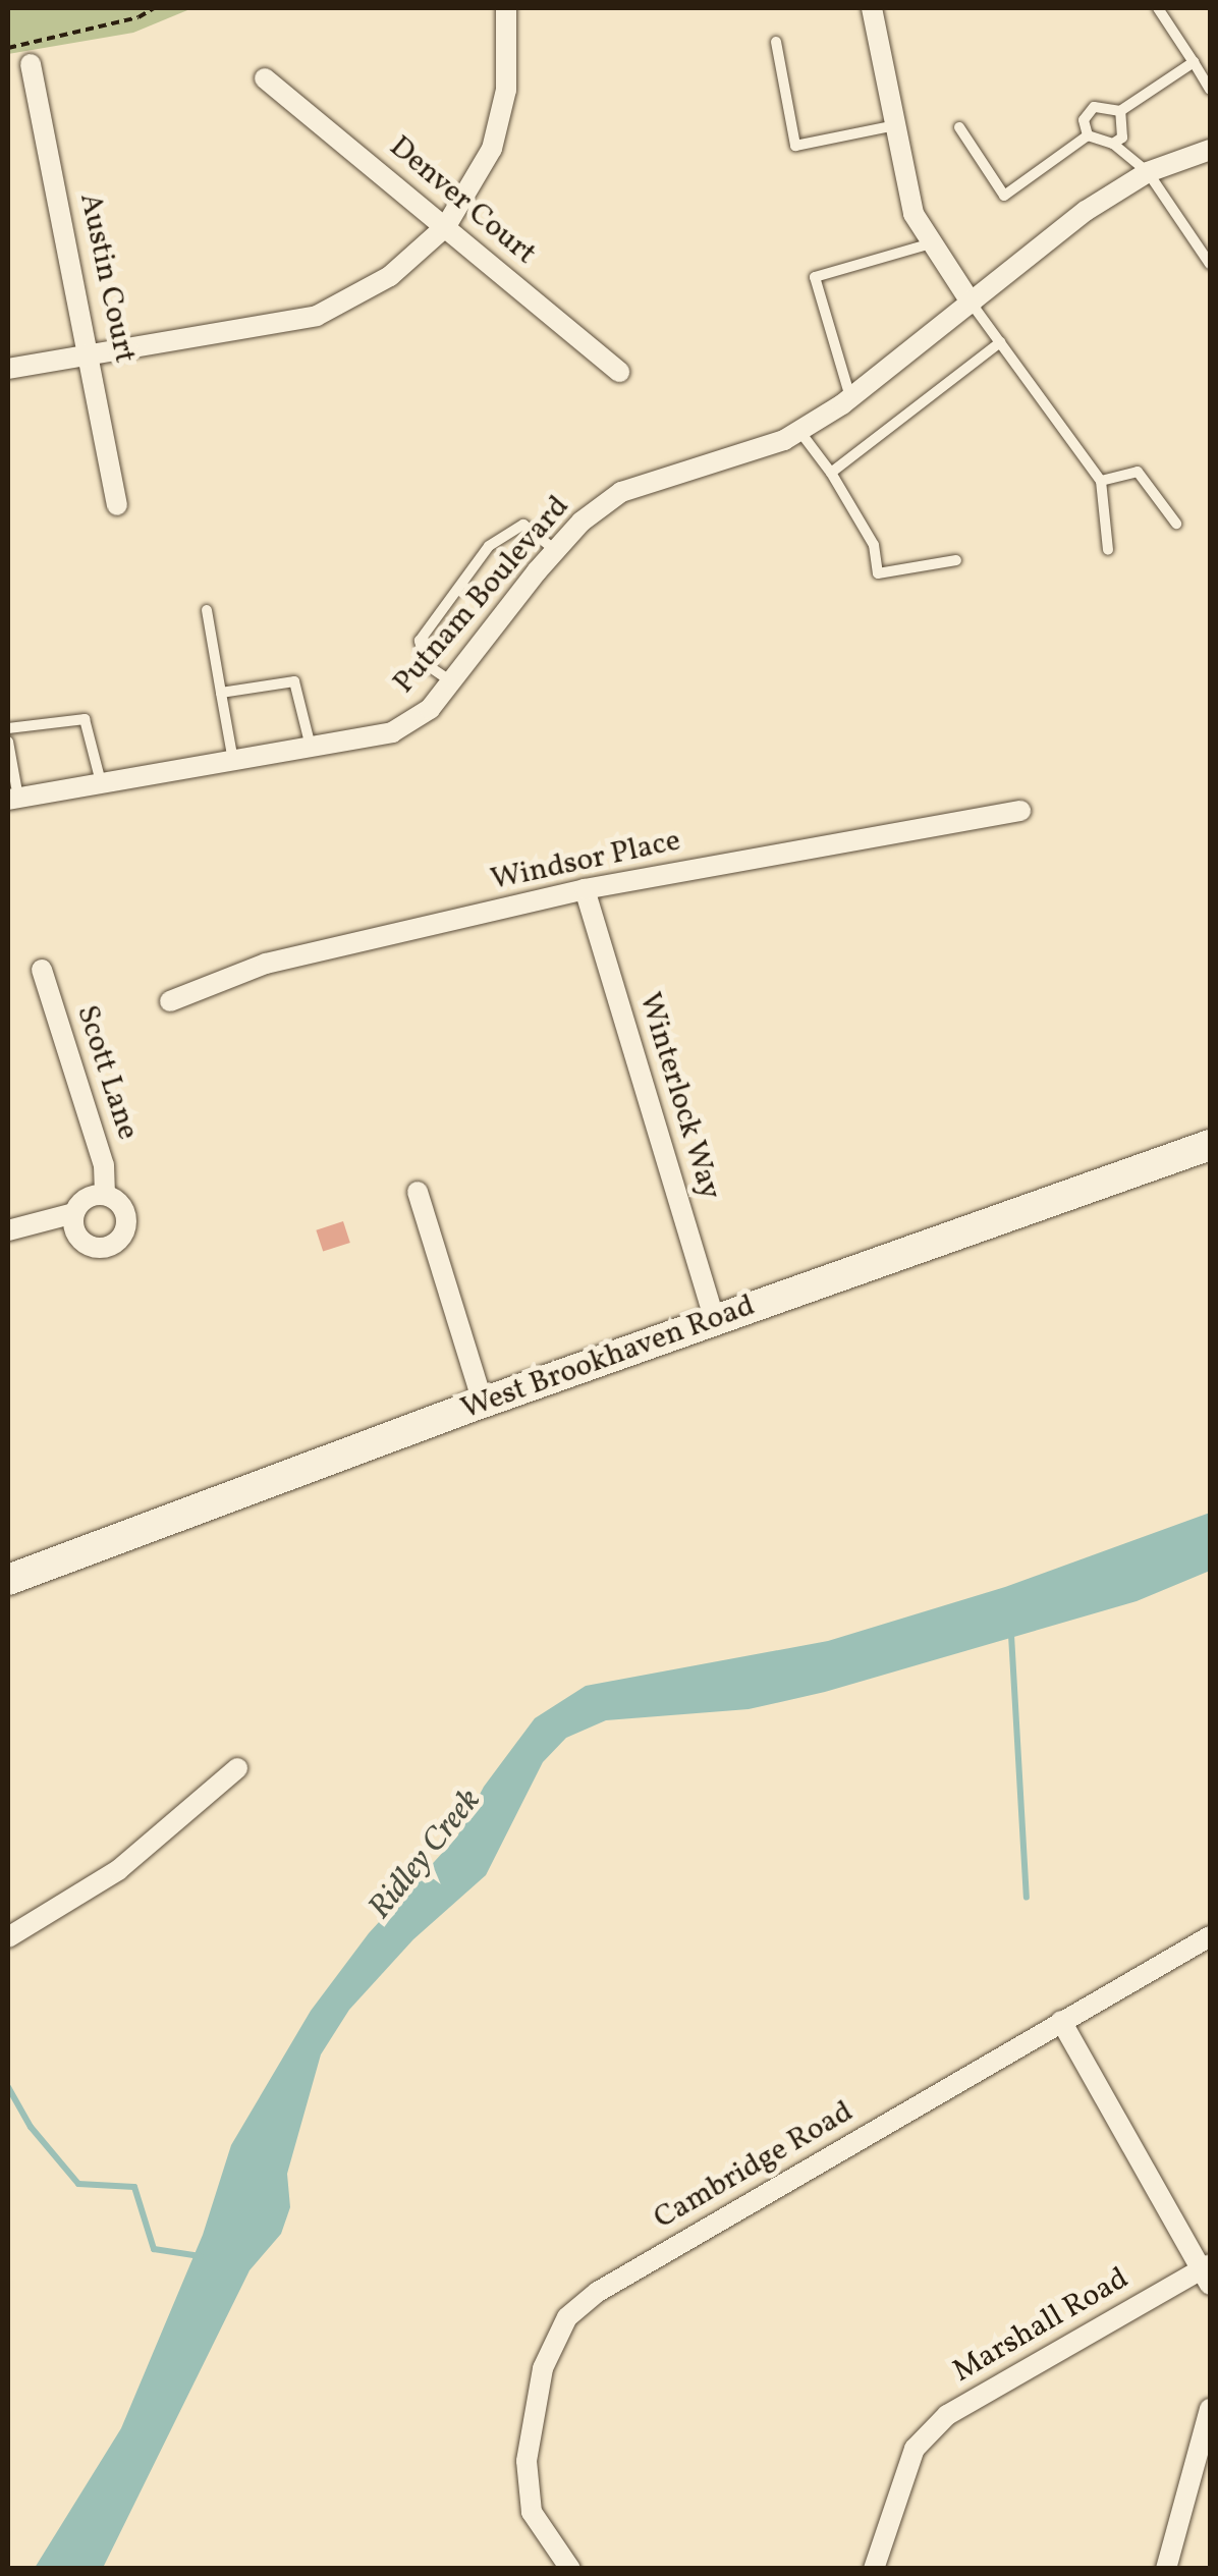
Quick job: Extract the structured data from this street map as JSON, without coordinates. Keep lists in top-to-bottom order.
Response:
{
  "streets": {
    "street": [
      "Denver Court",
      "Austin Court",
      "Putnam Boulevard",
      "Windsor Place",
      "Scott Lane",
      "Winterlock Way",
      "West Brookhaven Road",
      "Cambridge Road",
      "Marshall Road"
    ]
  },
  "crossings": [
    ["Windsor Place", "Winterlock Way"],
    ["Winterlock Way", "West Brookhaven Road"]
  ],
  "water": ["Ridley Creek"]
}
